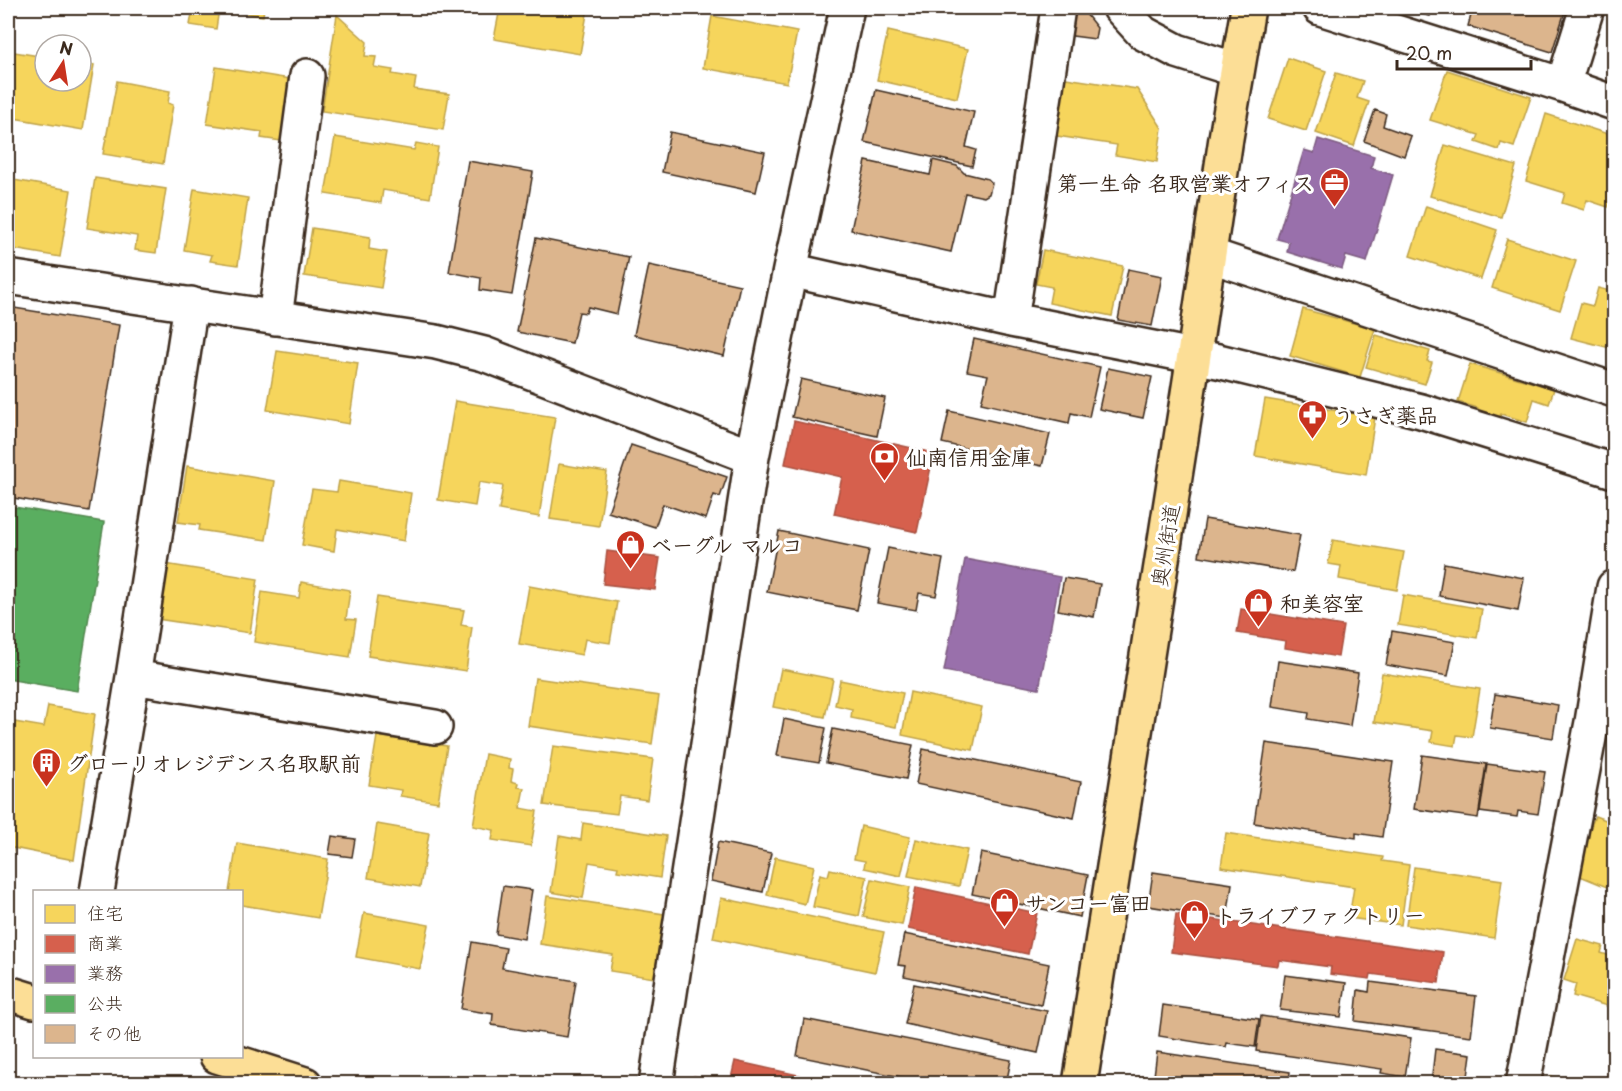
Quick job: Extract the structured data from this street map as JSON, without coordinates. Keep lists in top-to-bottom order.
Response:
{
  "streets": {
    "main road": ["奥州街道"]
  },
  "places": {
    "office": ["第一生命 名取営業オフィス"],
    "pharmacy": ["うさぎ薬品"],
    "bank": ["仙南信用金庫"],
    "shop": [
      "ベーグル マルコ",
      "和美容室",
      "サンコー富田",
      "トライブファクトリー"
    ],
    "building": ["グローリオレジデンス名取駅前"]
  },
  "legend": [
    "住宅",
    "商業",
    "業務",
    "公共",
    "その他"
  ],
  "scale_bar": "20 m",
  "north": "top"
}
